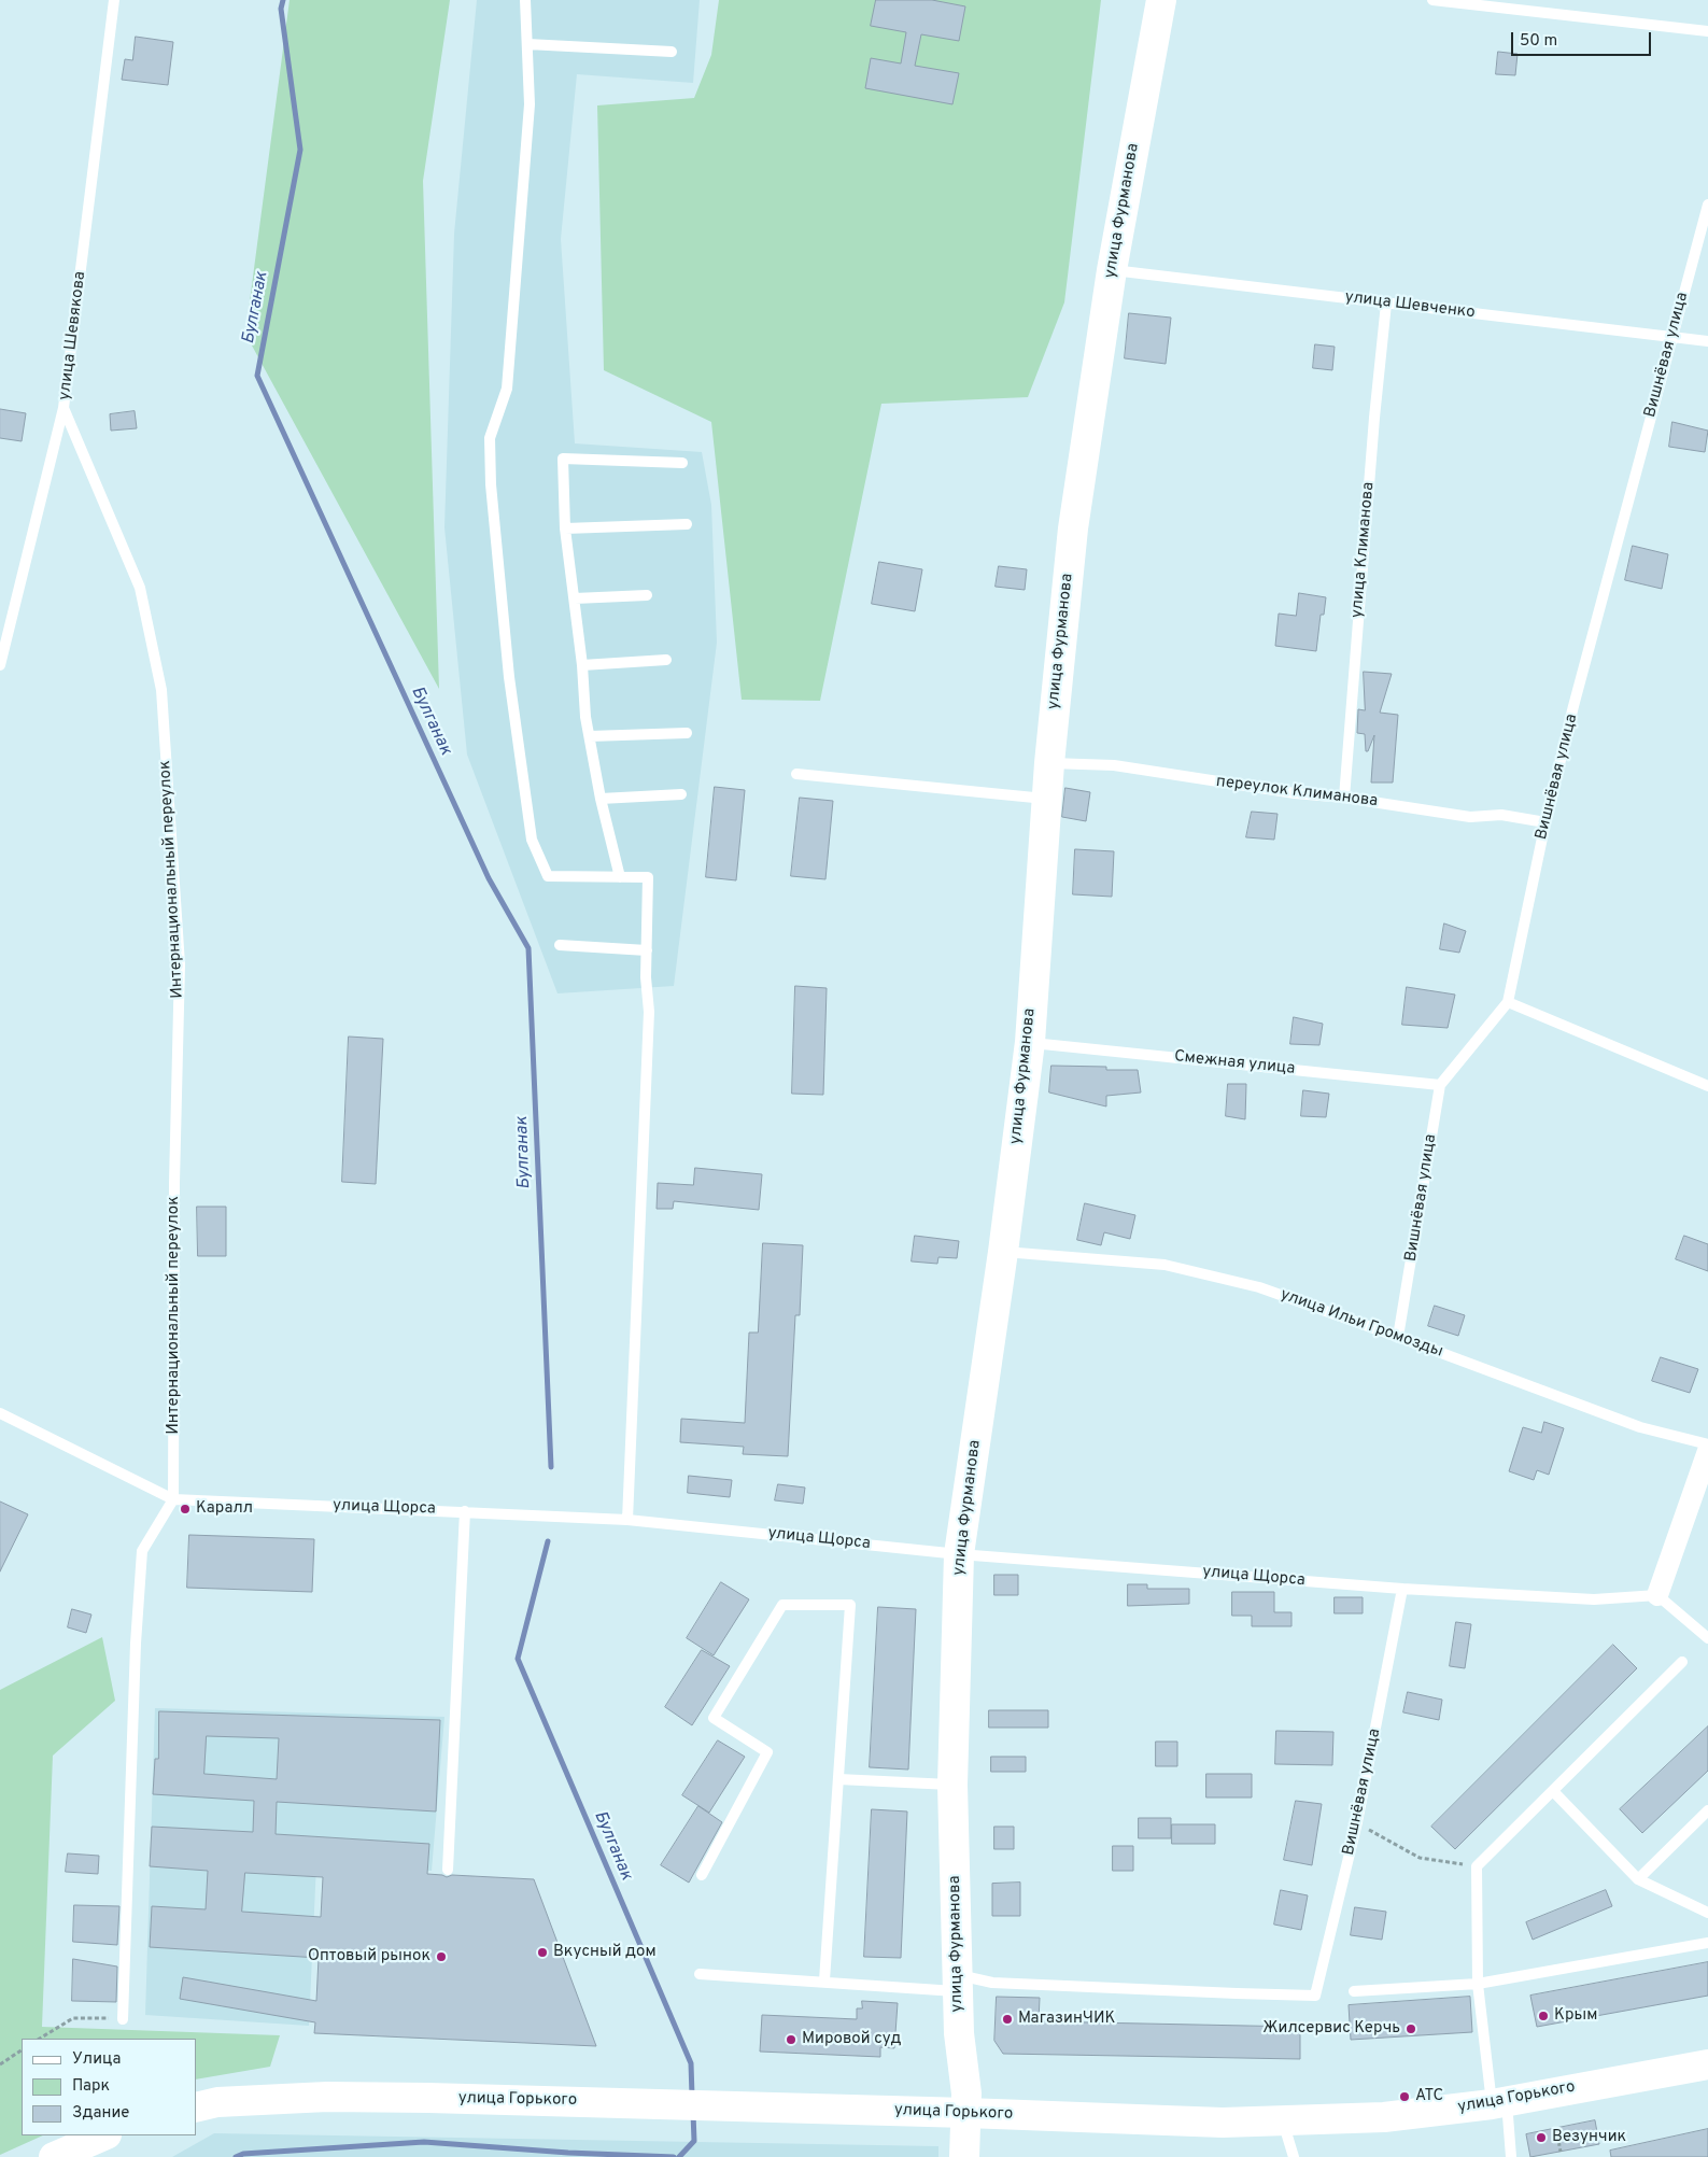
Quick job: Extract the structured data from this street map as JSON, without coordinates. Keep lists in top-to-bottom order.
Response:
{
  "streets": {
    "main road": ["улица Фурманова", "улица Горького"],
    "lane": [
      "улица Шевченко",
      "улица Шевякова",
      "Вишнёвая улица",
      "улица Климанова",
      "переулок Климанова",
      "Интернациональный переулок",
      "Смежная улица",
      "улица Ильи Громозды",
      "улица Щорса"
    ]
  },
  "crossings": [
    ["улица Фурманова", "улица Шевченко"],
    ["улица Фурманова", "Вишнёвая улица"],
    ["улица Фурманова", "переулок Климанова"],
    ["улица Фурманова", "Смежная улица"],
    ["улица Фурманова", "улица Ильи Громозды"],
    ["улица Фурманова", "улица Щорса"],
    ["улица Фурманова", "улица Горького"],
    ["улица Шевченко", "Вишнёвая улица"],
    ["улица Шевченко", "улица Климанова"],
    ["улица Шевякова", "Интернациональный переулок"],
    ["Вишнёвая улица", "переулок Климанова"],
    ["Вишнёвая улица", "Смежная улица"],
    ["Вишнёвая улица", "улица Ильи Громозды"],
    ["Вишнёвая улица", "улица Щорса"],
    ["улица Климанова", "переулок Климанова"],
    ["Интернациональный переулок", "улица Щорса"]
  ],
  "water": ["Булганак"],
  "places": [
    "Каралл",
    "Вкусный дом",
    "Оптовый рынок",
    "Крым",
    "МагазинЧИК",
    "Жилсервис Керчь",
    "Мировой суд",
    "АТС",
    "Везунчик"
  ],
  "legend": ["Улица", "Парк", "Здание"],
  "scale_bar": "50 m"
}
